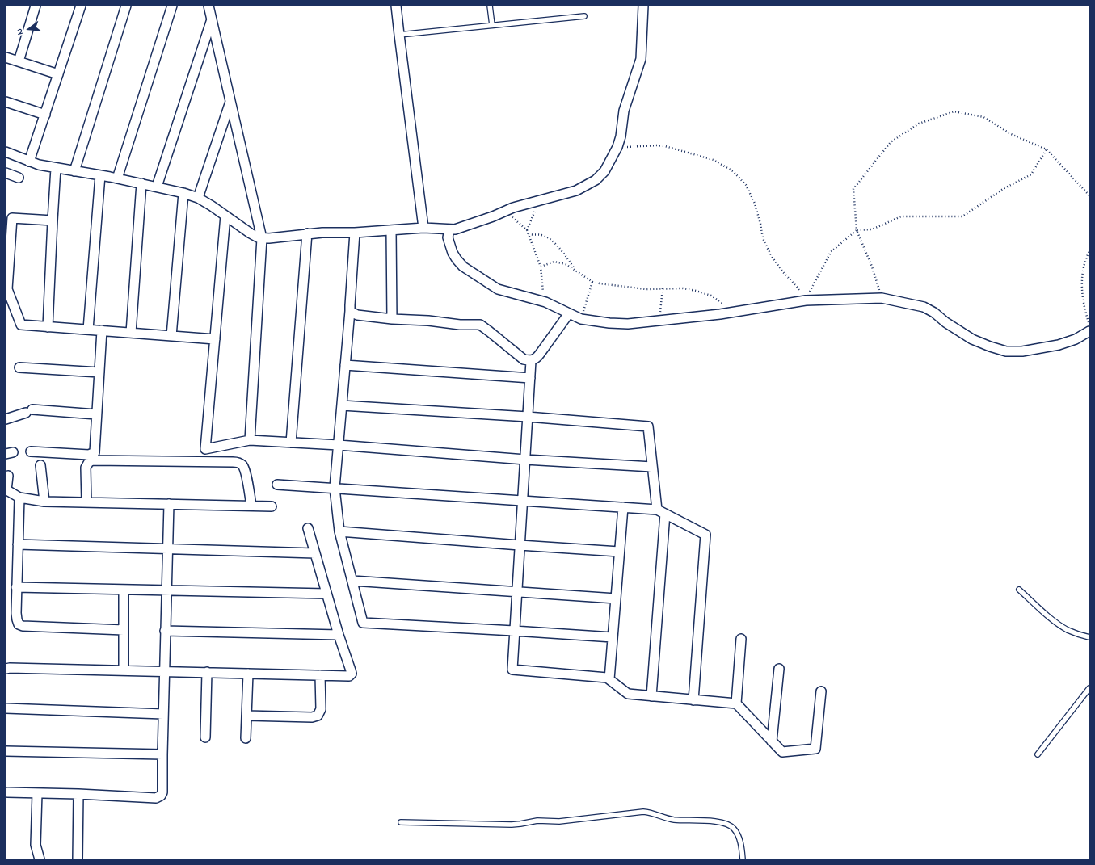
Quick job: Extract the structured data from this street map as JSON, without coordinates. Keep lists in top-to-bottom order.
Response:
{
  "north": "left"
}
